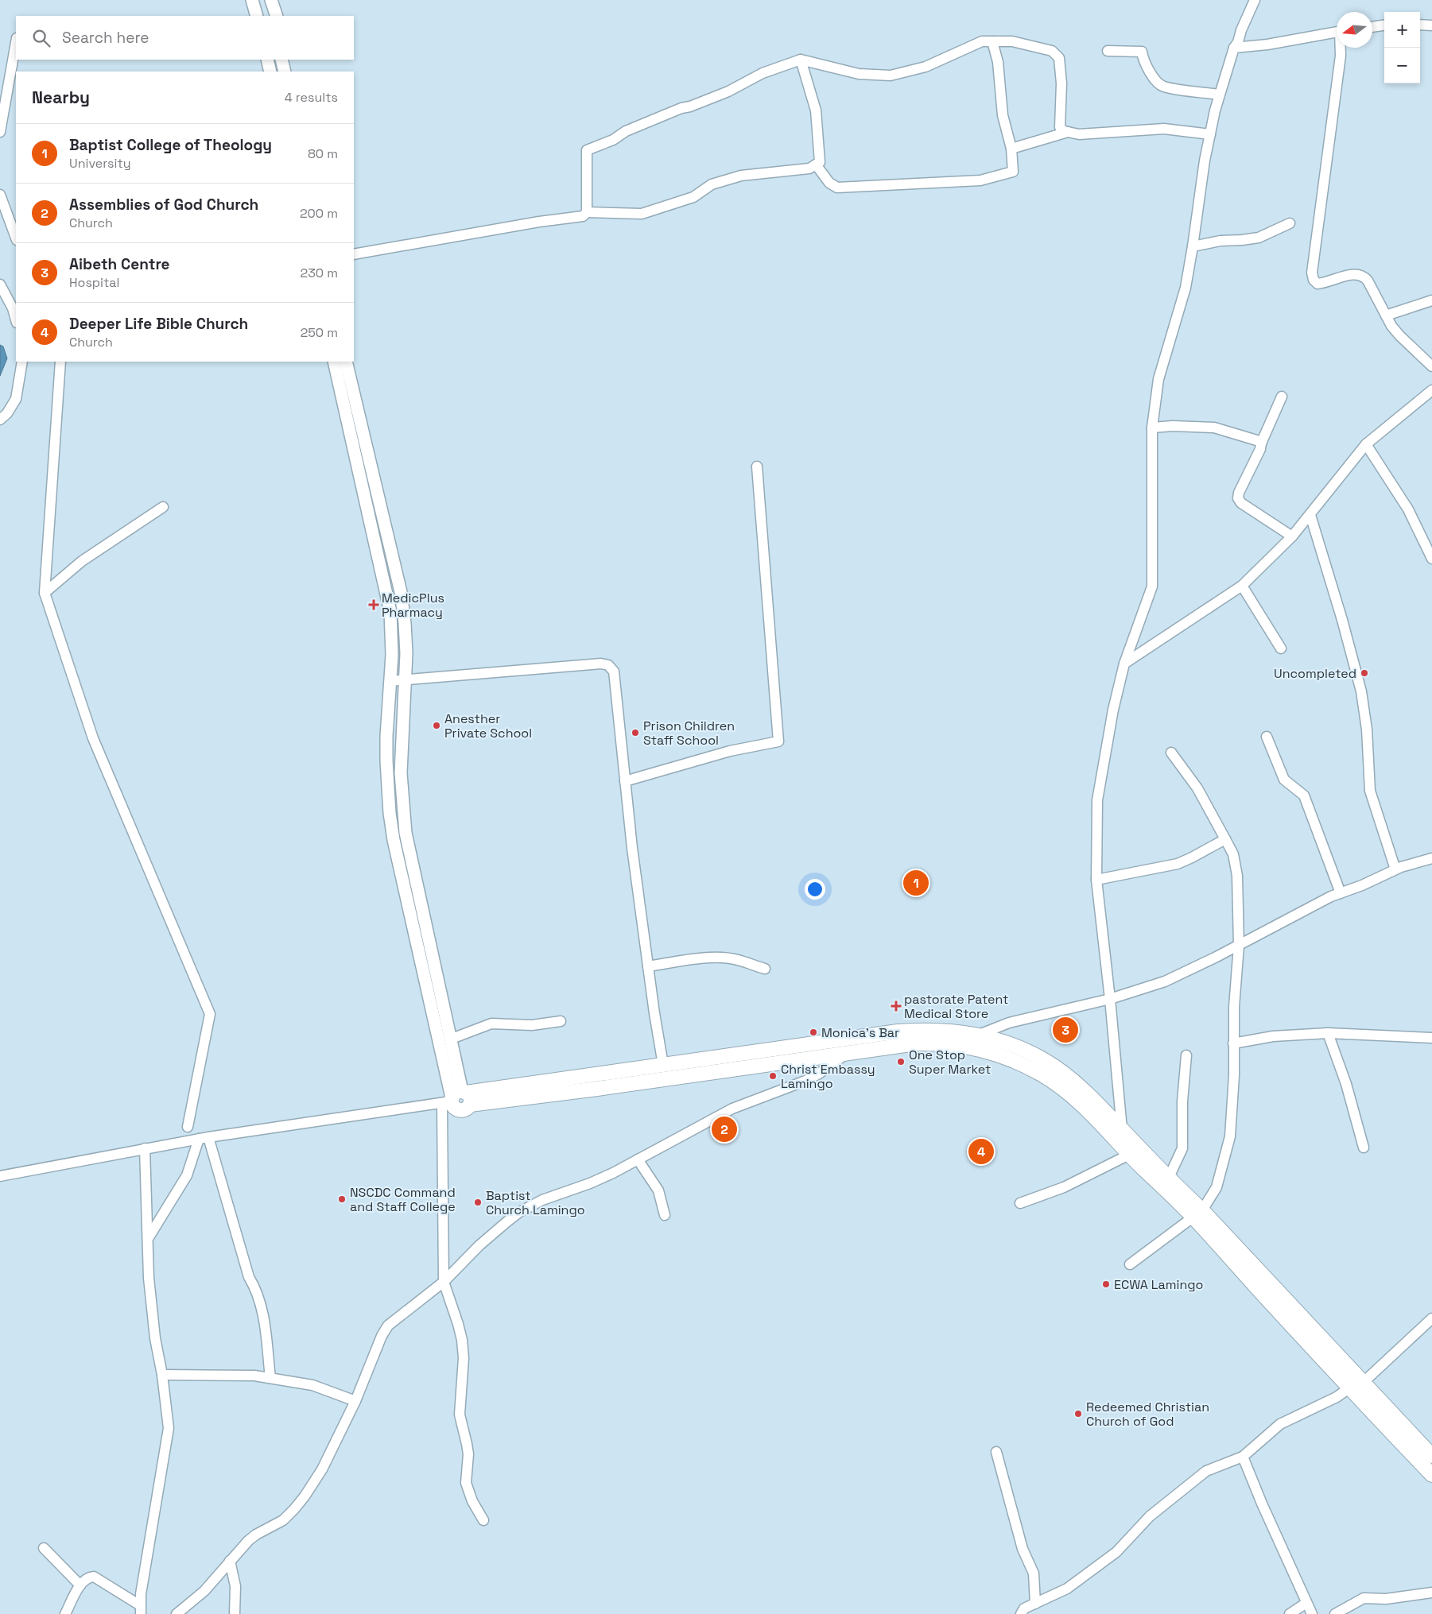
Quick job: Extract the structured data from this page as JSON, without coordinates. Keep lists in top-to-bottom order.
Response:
{
  "places": {
    "health": ["MedicPlus Pharmacy", "pastorate Patent Medical Store"],
    "other": [
      "Uncompleted",
      "Anesther Private School",
      "Prison Children Staff School",
      "Monica's Bar",
      "One Stop Super Market",
      "Christ Embassy Lamingo",
      "NSCDC Command and Staff College",
      "Baptist Church Lamingo",
      "ECWA Lamingo",
      "Redeemed Christian Church of God"
    ]
  },
  "north": "left",
  "page": {
    "map_buttons": ["+", "−"],
    "search": "Search here",
    "heading": ["Nearby", "4 results"],
    "list": [
      {
        "mark": "1",
        "name": "Baptist College of Theology",
        "note": "University",
        "value": "80 m"
      },
      {
        "mark": "2",
        "name": "Assemblies of God Church",
        "note": "Church",
        "value": "200 m"
      },
      {
        "mark": "3",
        "name": "Aibeth Centre",
        "note": "Hospital",
        "value": "230 m"
      },
      {
        "mark": "4",
        "name": "Deeper Life Bible Church",
        "note": "Church",
        "value": "250 m"
      }
    ],
    "pins": [
      "1",
      "3",
      "2",
      "4"
    ]
  }
}
